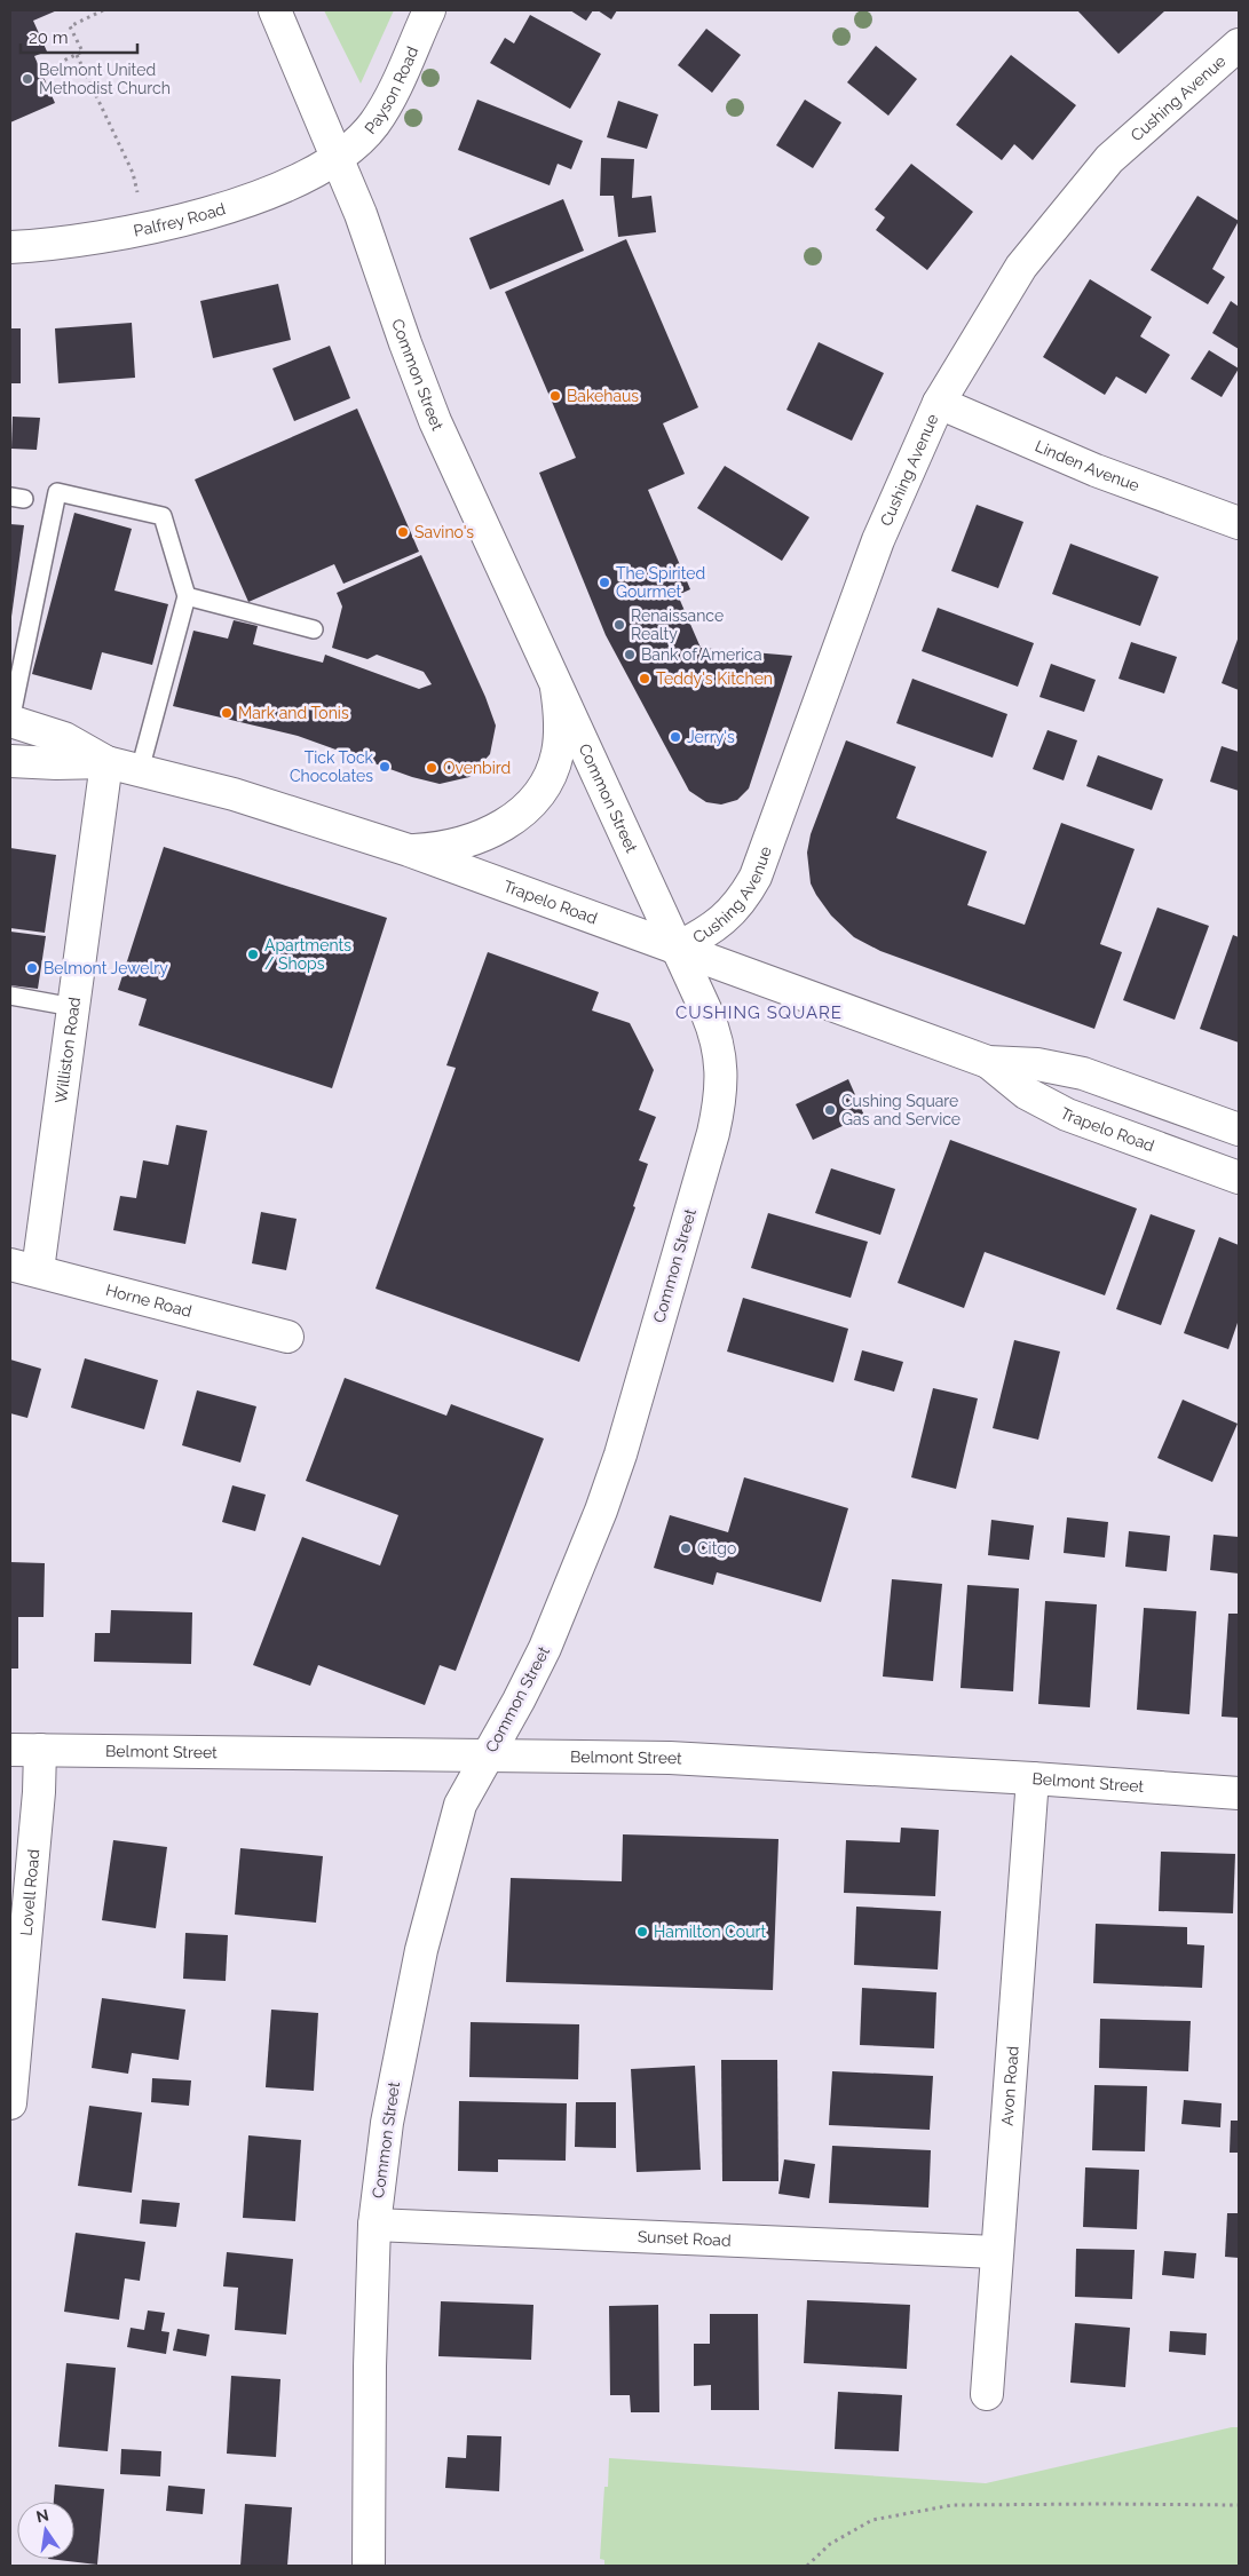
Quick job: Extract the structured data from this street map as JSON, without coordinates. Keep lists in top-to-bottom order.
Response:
{
  "streets": {
    "main road": [
      "Payson Road",
      "Cushing Avenue",
      "Palfrey Road",
      "Common Street",
      "Linden Avenue",
      "Trapelo Road",
      "Williston Road",
      "Horne Road",
      "Belmont Street",
      "Lovell Road",
      "Avon Road",
      "Sunset Road"
    ]
  },
  "crossings": [
    ["Payson Road", "Palfrey Road"],
    ["Payson Road", "Common Street"],
    ["Cushing Avenue", "Common Street"],
    ["Cushing Avenue", "Linden Avenue"],
    ["Cushing Avenue", "Trapelo Road"],
    ["Palfrey Road", "Common Street"],
    ["Common Street", "Trapelo Road"],
    ["Common Street", "Belmont Street"],
    ["Common Street", "Sunset Road"],
    ["Trapelo Road", "Williston Road"],
    ["Williston Road", "Horne Road"],
    ["Belmont Street", "Lovell Road"],
    ["Belmont Street", "Avon Road"],
    ["Avon Road", "Sunset Road"]
  ],
  "districts": ["CUSHING SQUARE"],
  "places": [
    "Belmont United Methodist Church",
    "Bakehaus",
    "Savino's",
    "The Spirited Gourmet",
    "Renaissance Realty",
    "Bank of America",
    "Teddy's Kitchen",
    "Mark and Tonis",
    "Jerry's",
    "Tick Tock Chocolates",
    "Ovenbird",
    "Apartments / Shops",
    "Belmont Jewelry",
    "Cushing Square Gas and Service",
    "Citgo",
    "Hamilton Court"
  ],
  "scale_bar": "20 m",
  "north": "top"
}
